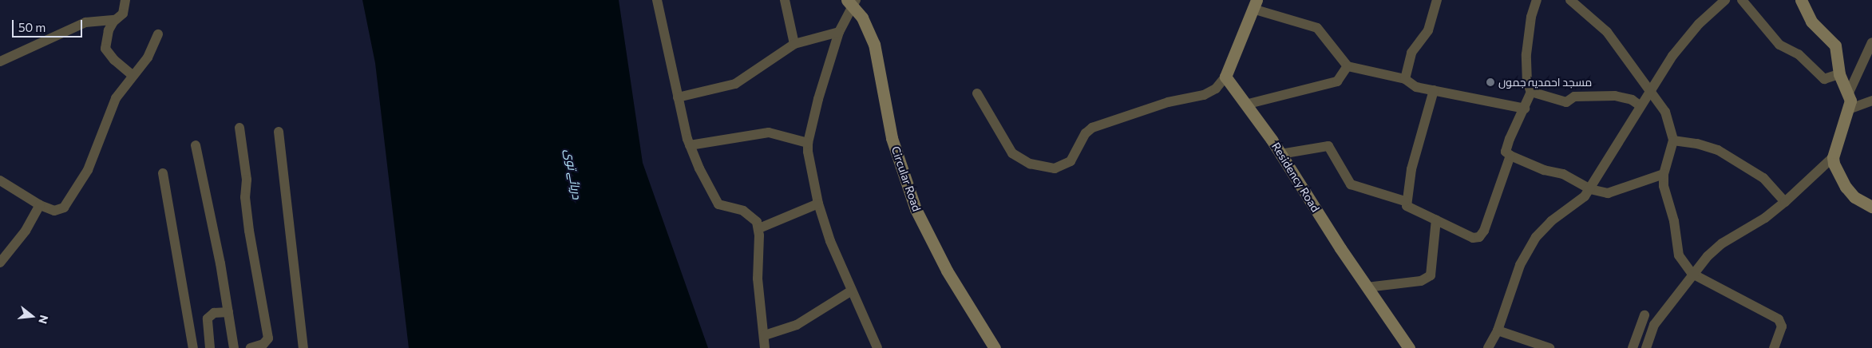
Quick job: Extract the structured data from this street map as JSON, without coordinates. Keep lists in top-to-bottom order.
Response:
{
  "streets": {
    "main road": ["Residency Road", "Circular Road"]
  },
  "water": ["دریائے توی"],
  "places": ["مسجد احمدیہ جموں"],
  "scale_bar": "50 m",
  "north": "right"
}
